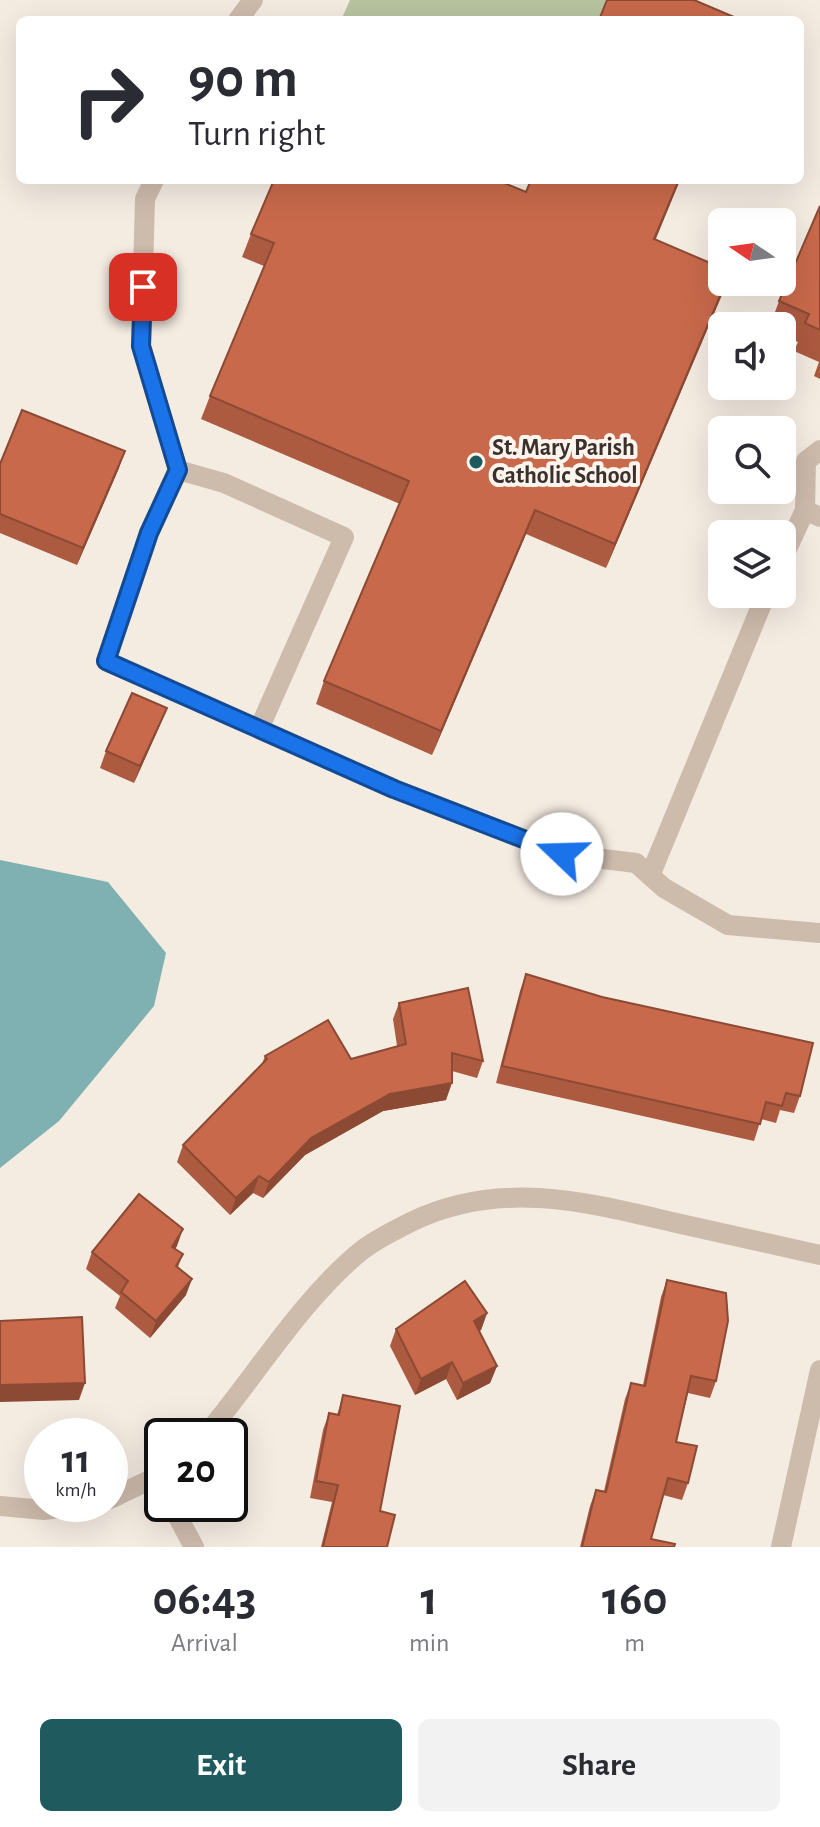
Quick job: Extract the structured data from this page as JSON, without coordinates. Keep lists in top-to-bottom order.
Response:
{
  "places": ["St. Mary Parish Catholic School"],
  "north": "left",
  "page": {
    "turn": ["90 m", "Turn right"],
    "speed": "11 km/h",
    "limit": "20",
    "eta": [
      "06:43",
      "Arrival",
      "1",
      "min",
      "160",
      "m"
    ],
    "buttons": ["Exit", "Share"]
  }
}
